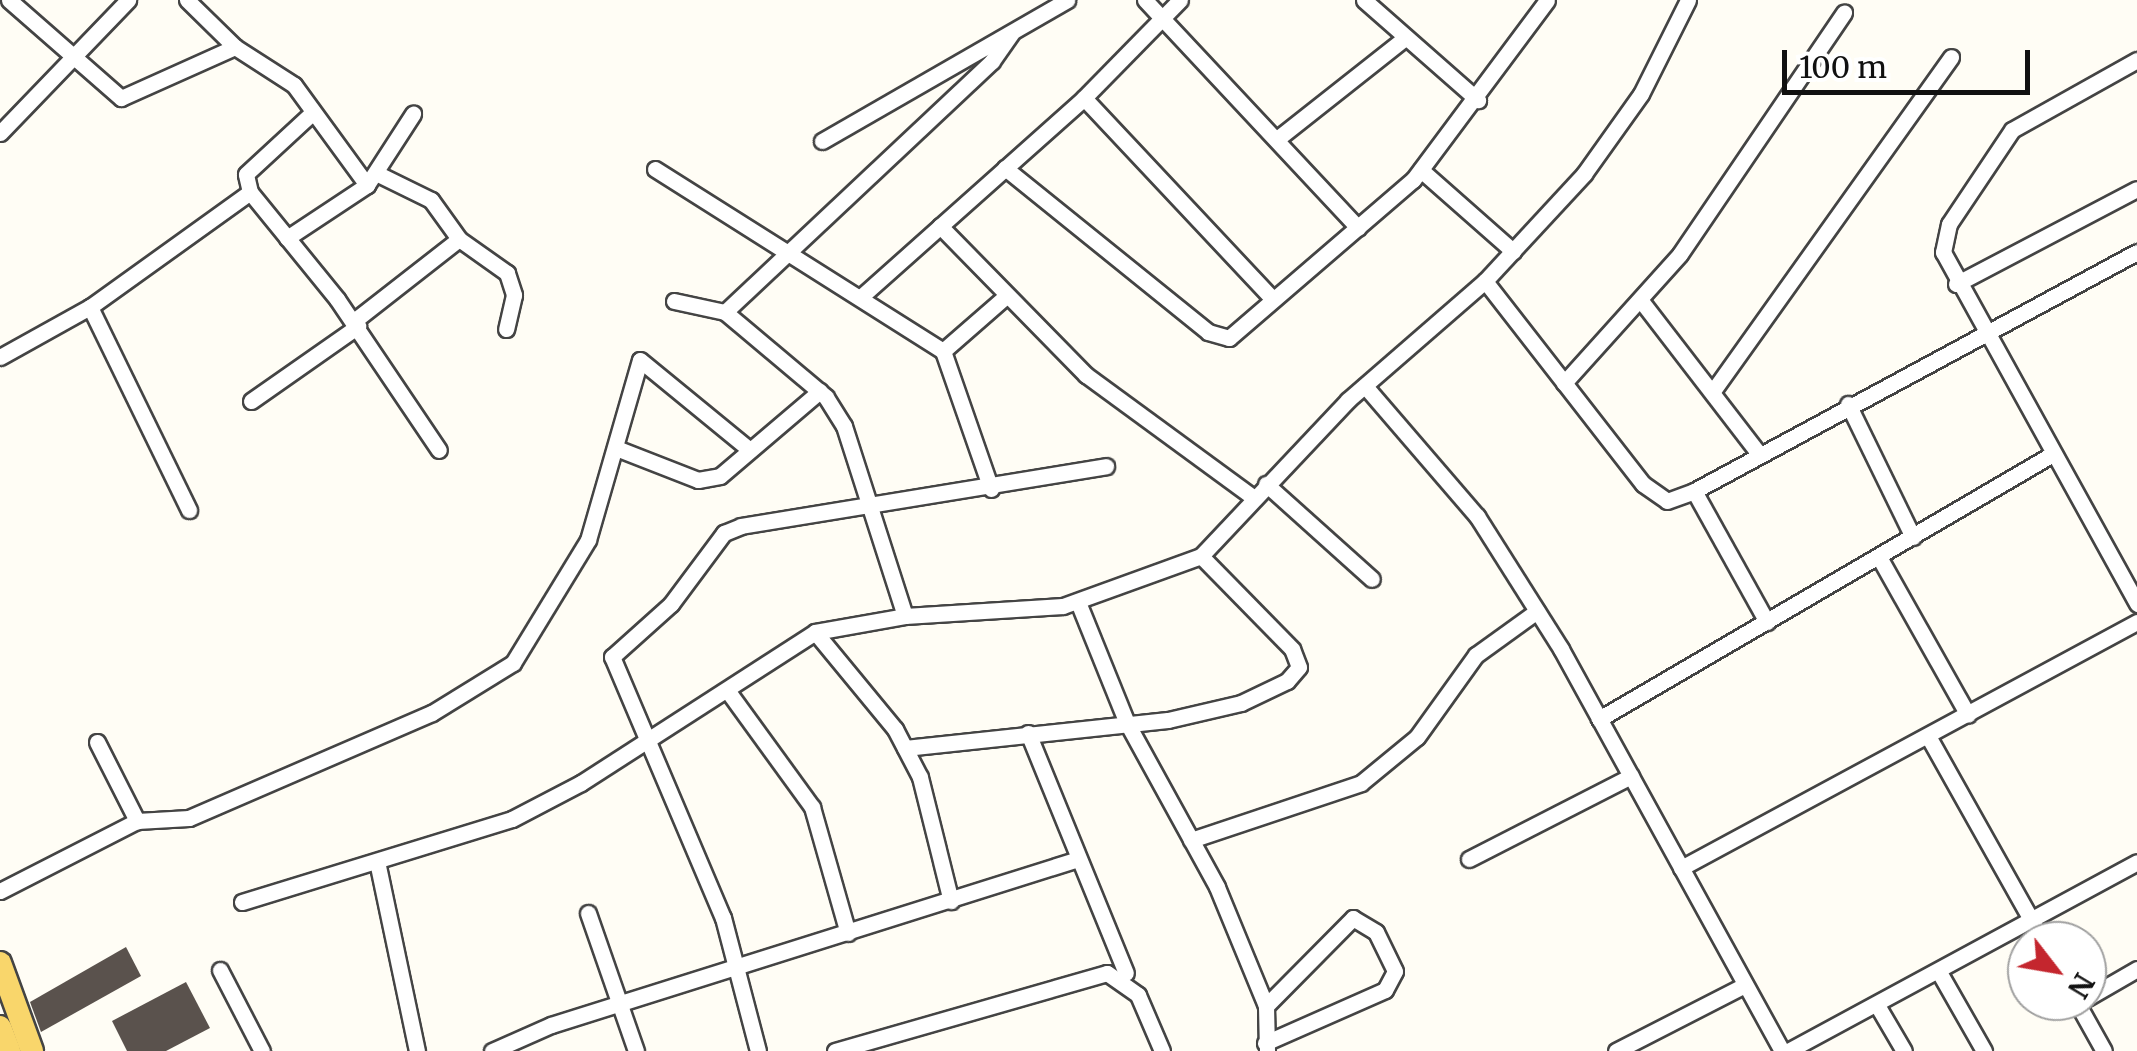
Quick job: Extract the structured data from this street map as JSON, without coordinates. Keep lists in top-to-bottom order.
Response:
{
  "scale_bar": "100 m",
  "north": "bottom right"
}
